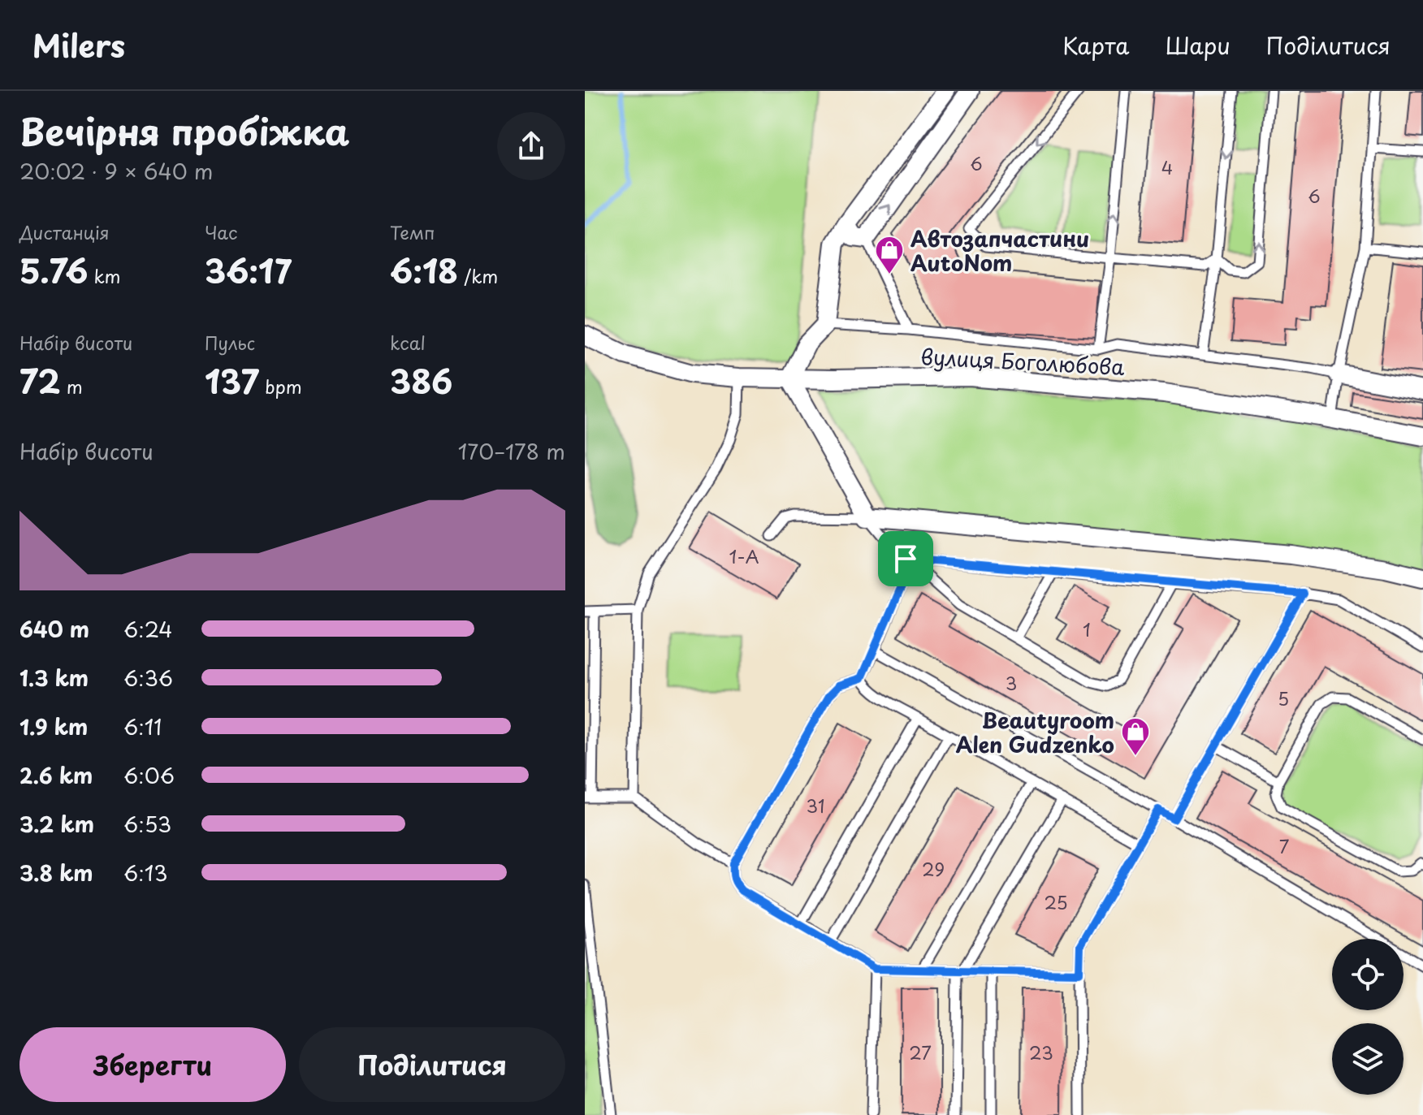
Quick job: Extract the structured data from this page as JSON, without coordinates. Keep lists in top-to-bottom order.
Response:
{
  "streets": {
    "street": ["вулиця Боголюбова"]
  },
  "places": {
    "shop": ["Автозапчастини AutoNom", "Beautyroom Alen Gudzenko"]
  },
  "house_numbers": [
    "6",
    "4",
    "6",
    "1-А",
    "1",
    "3",
    "5",
    "31",
    "7",
    "29",
    "25",
    "27",
    "23"
  ],
  "page": {
    "header": "Milers",
    "nav": ["Карта", "Шари", "Поділитися"],
    "heading": ["Вечірня пробіжка", "20:02 · 9 × 640 m"],
    "stats": [
      ["Дистанція", "5.76 km"],
      ["Час", "36:17"],
      ["Темп", "6:18 /km"],
      ["Набір висоти", "72 m"],
      ["Пульс", "137 bpm"],
      ["kcal", "386"]
    ],
    "chart": ["Набір висоти", "170–178 m"],
    "list": [
      {
        "name": "640 m",
        "note": "6:24"
      },
      {
        "name": "1.3 km",
        "note": "6:36"
      },
      {
        "name": "1.9 km",
        "note": "6:11"
      },
      {
        "name": "2.6 km",
        "note": "6:06"
      },
      {
        "name": "3.2 km",
        "note": "6:53"
      },
      {
        "name": "3.8 km",
        "note": "6:13"
      }
    ],
    "buttons": ["Зберегти", "Поділитися"]
  }
}
